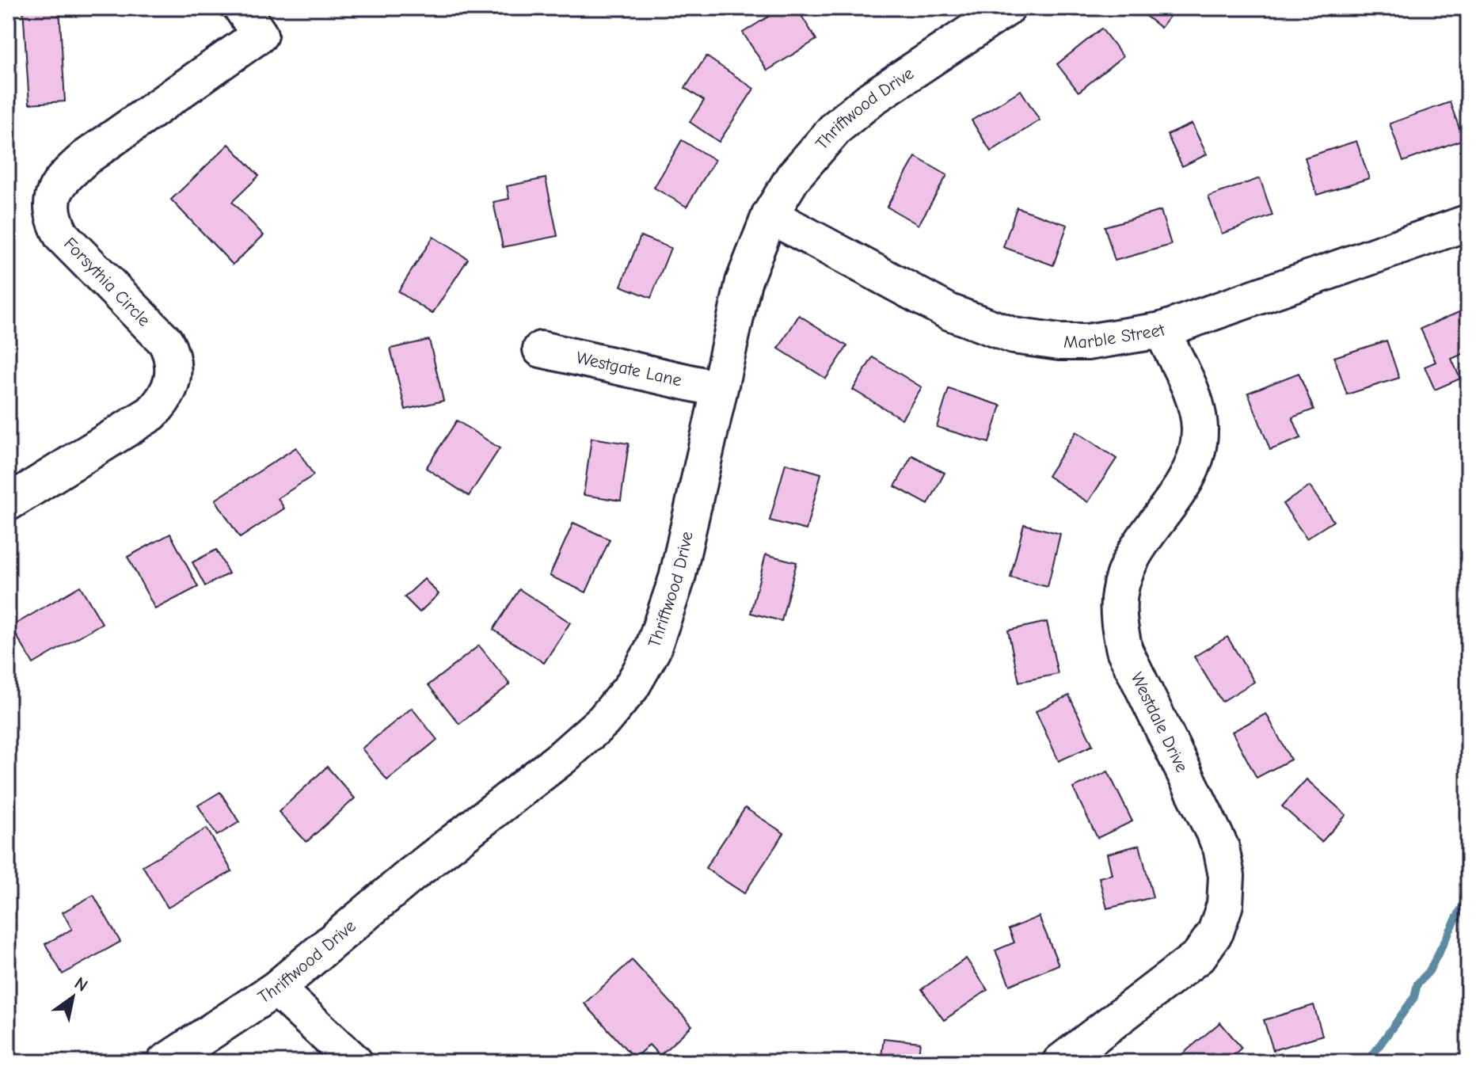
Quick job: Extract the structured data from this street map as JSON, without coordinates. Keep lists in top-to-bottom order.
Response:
{
  "streets": {
    "street": [
      "Thriftwood Drive",
      "Forsythia Circle",
      "Marble Street",
      "Westgate Lane",
      "Westdale Drive"
    ]
  },
  "crossings": [
    ["Thriftwood Drive", "Marble Street"],
    ["Thriftwood Drive", "Westgate Lane"],
    ["Marble Street", "Westdale Drive"]
  ],
  "north": "top right"
}
